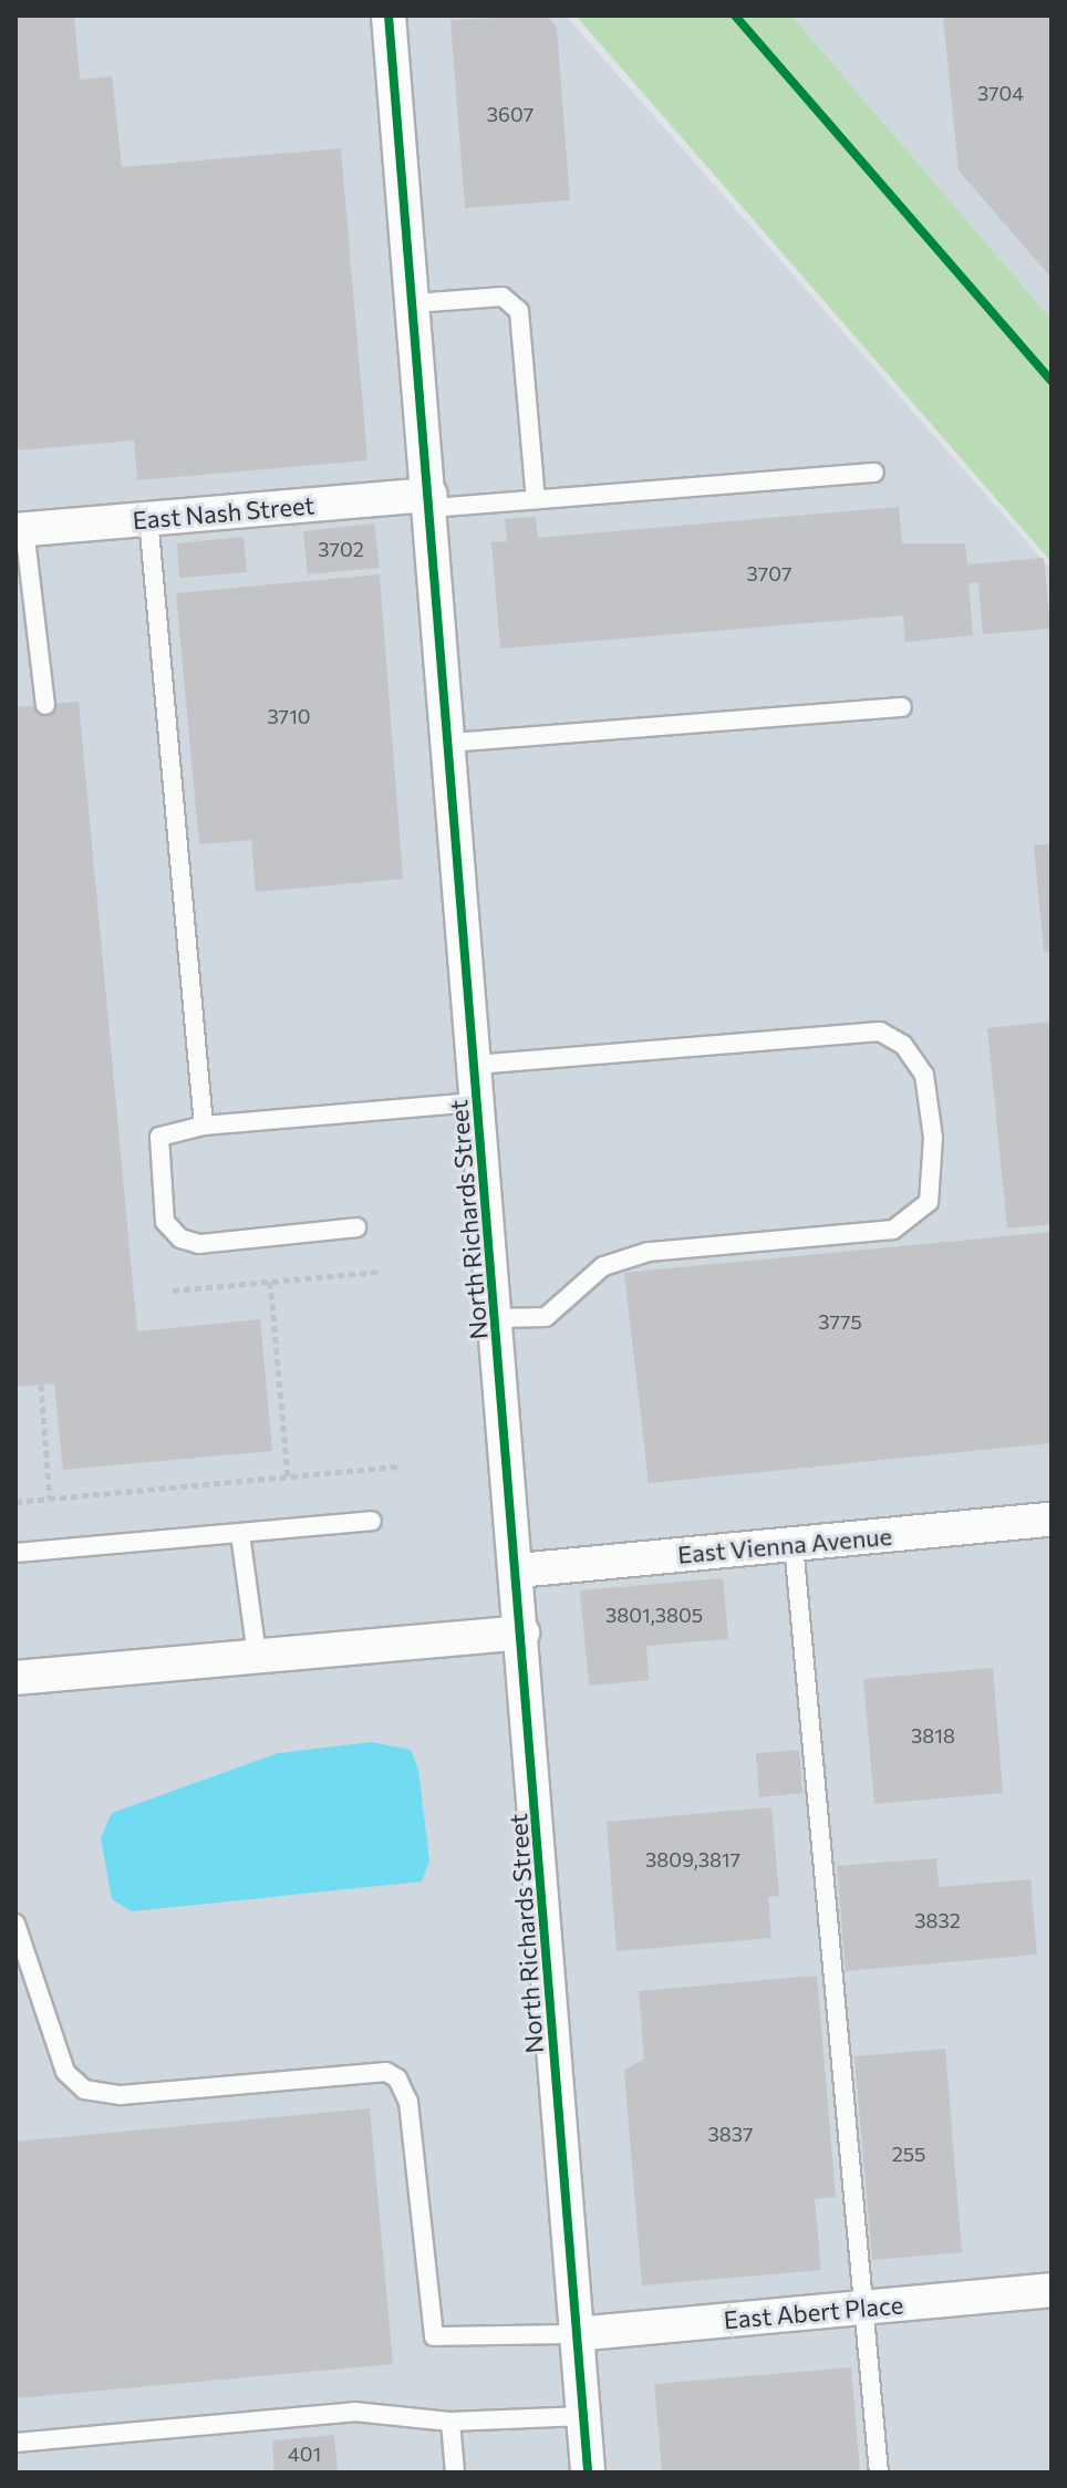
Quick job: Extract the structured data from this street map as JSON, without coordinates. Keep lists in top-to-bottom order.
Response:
{
  "streets": {
    "street": [
      "East Nash Street",
      "North Richards Street",
      "East Vienna Avenue",
      "East Abert Place"
    ]
  },
  "crossings": [
    ["East Nash Street", "North Richards Street"],
    ["North Richards Street", "East Vienna Avenue"],
    ["North Richards Street", "East Abert Place"]
  ],
  "house_numbers": [
    "3704",
    "3607",
    "3702",
    "3707",
    "3710",
    "3775",
    "3801,3805",
    "3818",
    "3809,3817",
    "3832",
    "3837",
    "255",
    "401"
  ]
}
